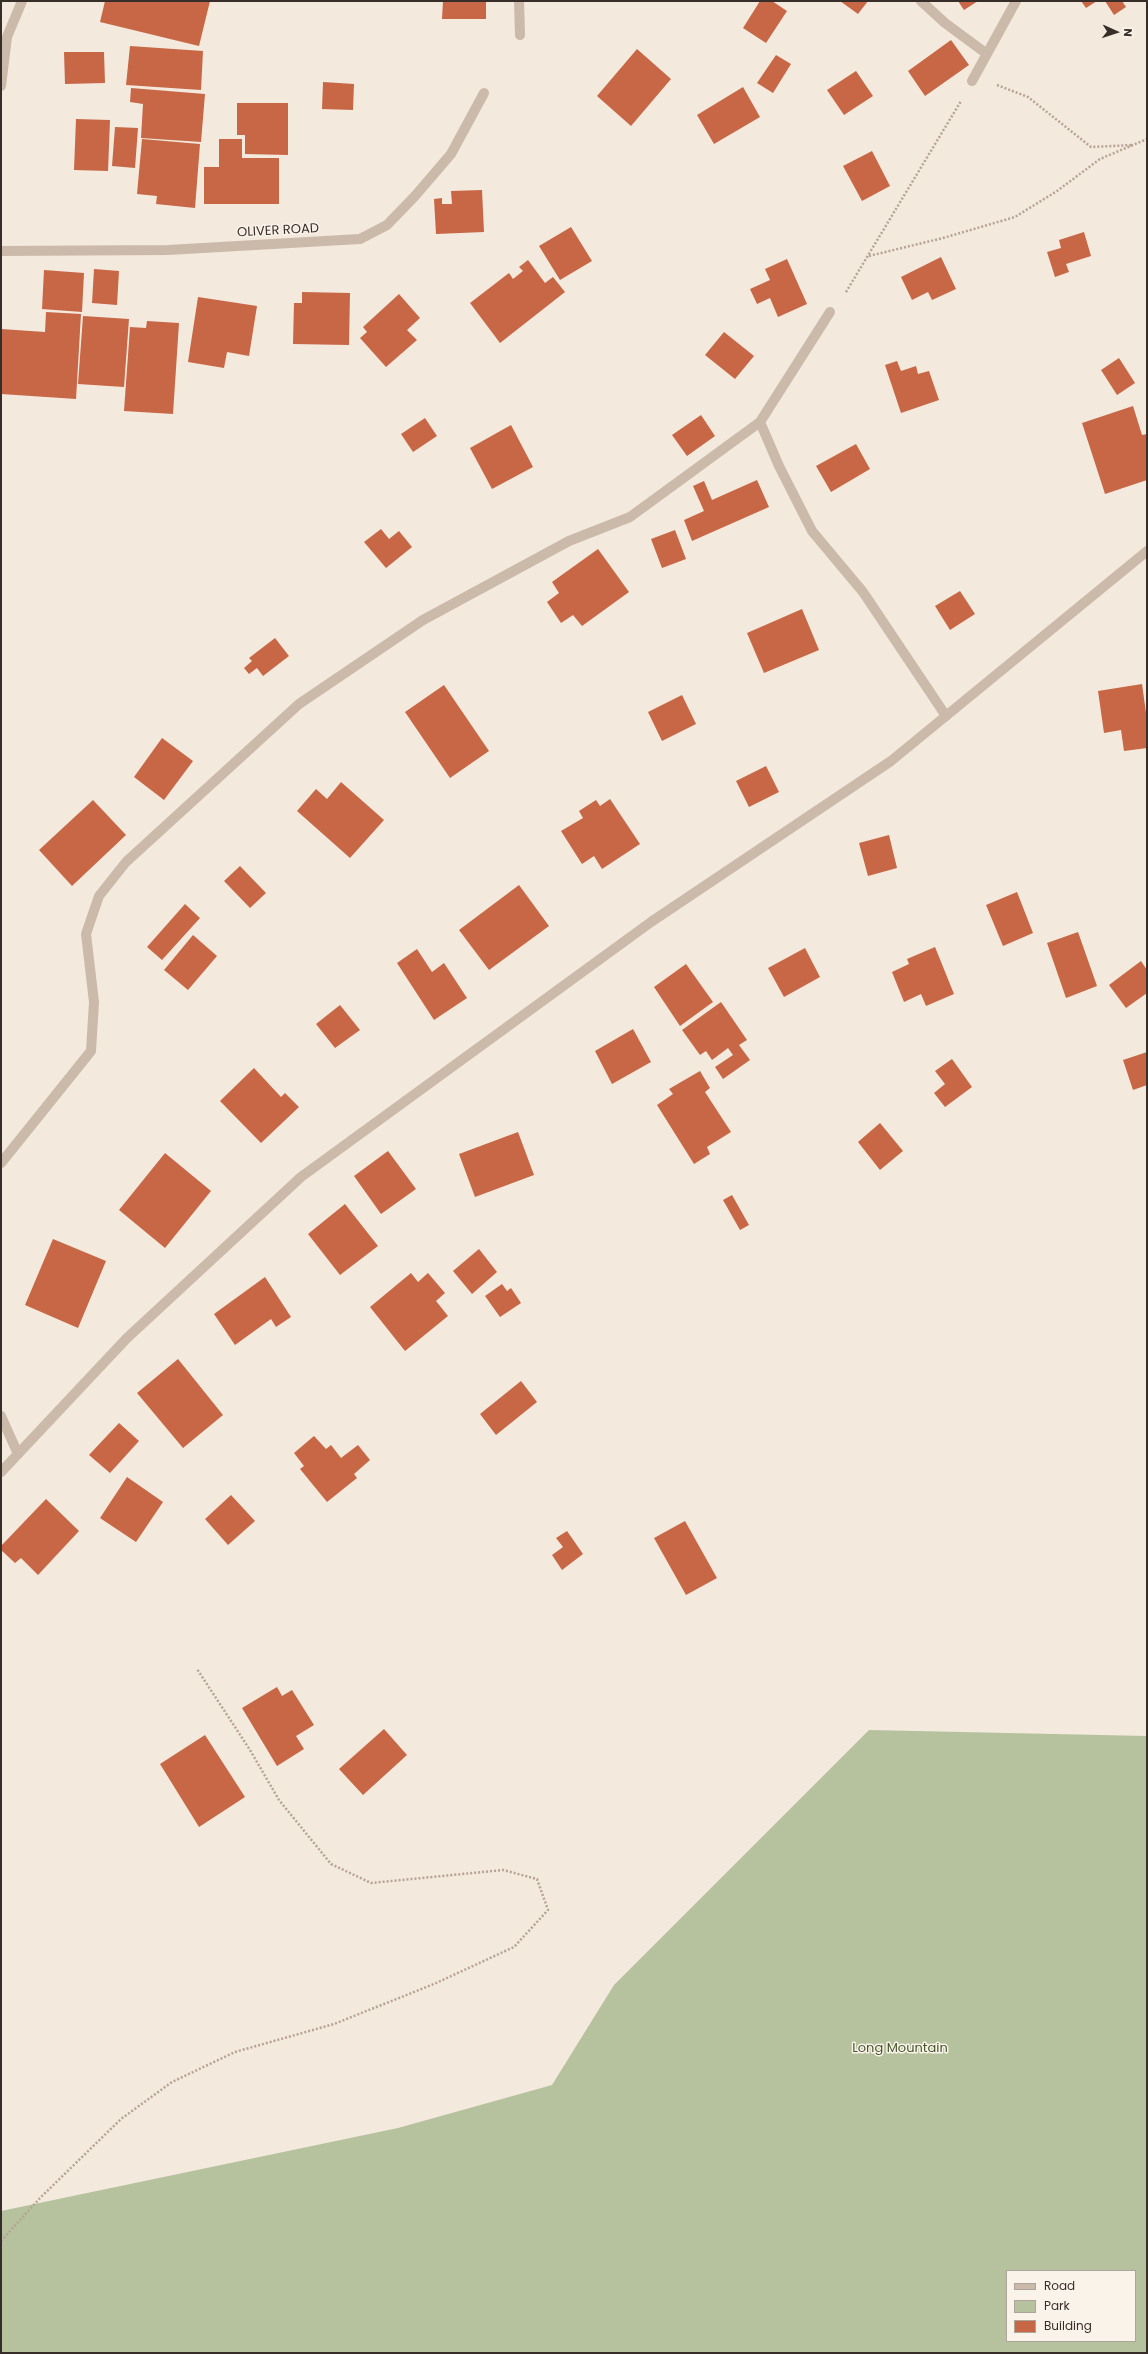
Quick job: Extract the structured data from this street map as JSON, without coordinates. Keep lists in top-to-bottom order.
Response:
{
  "streets": {
    "street": ["OLIVER ROAD"]
  },
  "parks": ["Long Mountain"],
  "legend": ["Road", "Park", "Building"],
  "north": "right"
}
